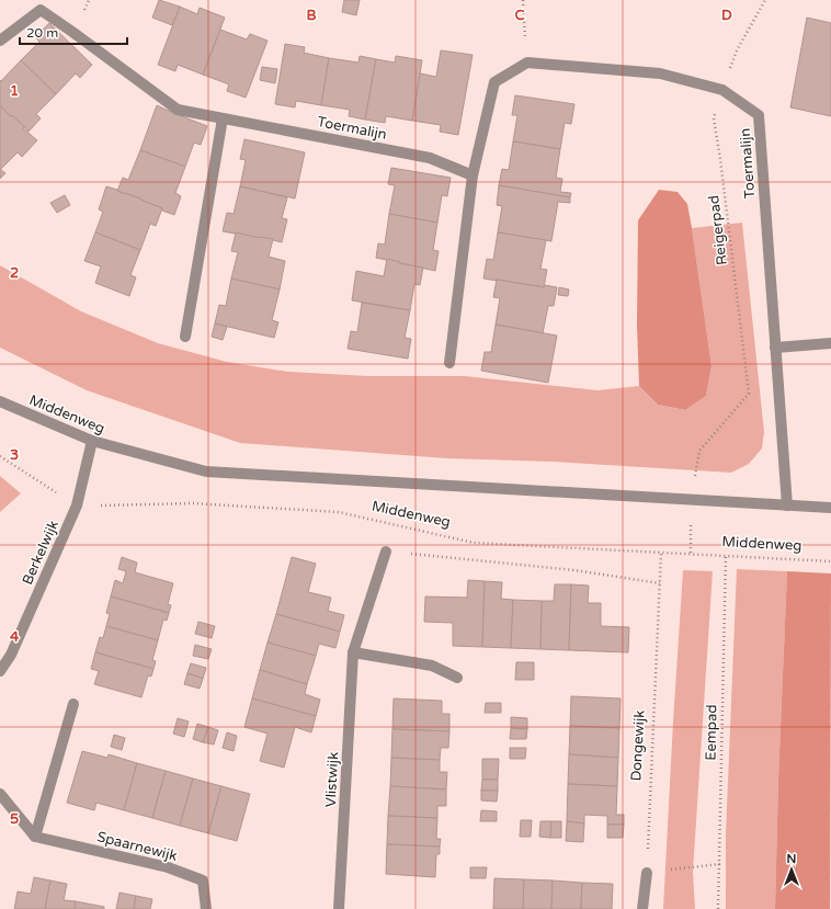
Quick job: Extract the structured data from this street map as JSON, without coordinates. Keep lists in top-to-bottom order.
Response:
{
  "streets": {
    "street": [
      "Toermalijn",
      "Middenweg",
      "Berkelwijk",
      "Vlistwijk",
      "Spaarnewijk"
    ],
    "path": ["Reigerpad", "Eempad", "Dongewijk"]
  },
  "crossings": [
    ["Toermalijn", "Reigerpad"],
    ["Toermalijn", "Middenweg"],
    ["Middenweg", "Berkelwijk"],
    ["Middenweg", "Eempad"],
    ["Middenweg", "Dongewijk"]
  ],
  "scale_bar": "20 m",
  "north": "top",
  "grid": {
    "columns": ["B", "C", "D"],
    "rows": [
      "1",
      "2",
      "3",
      "4",
      "5"
    ]
  }
}
